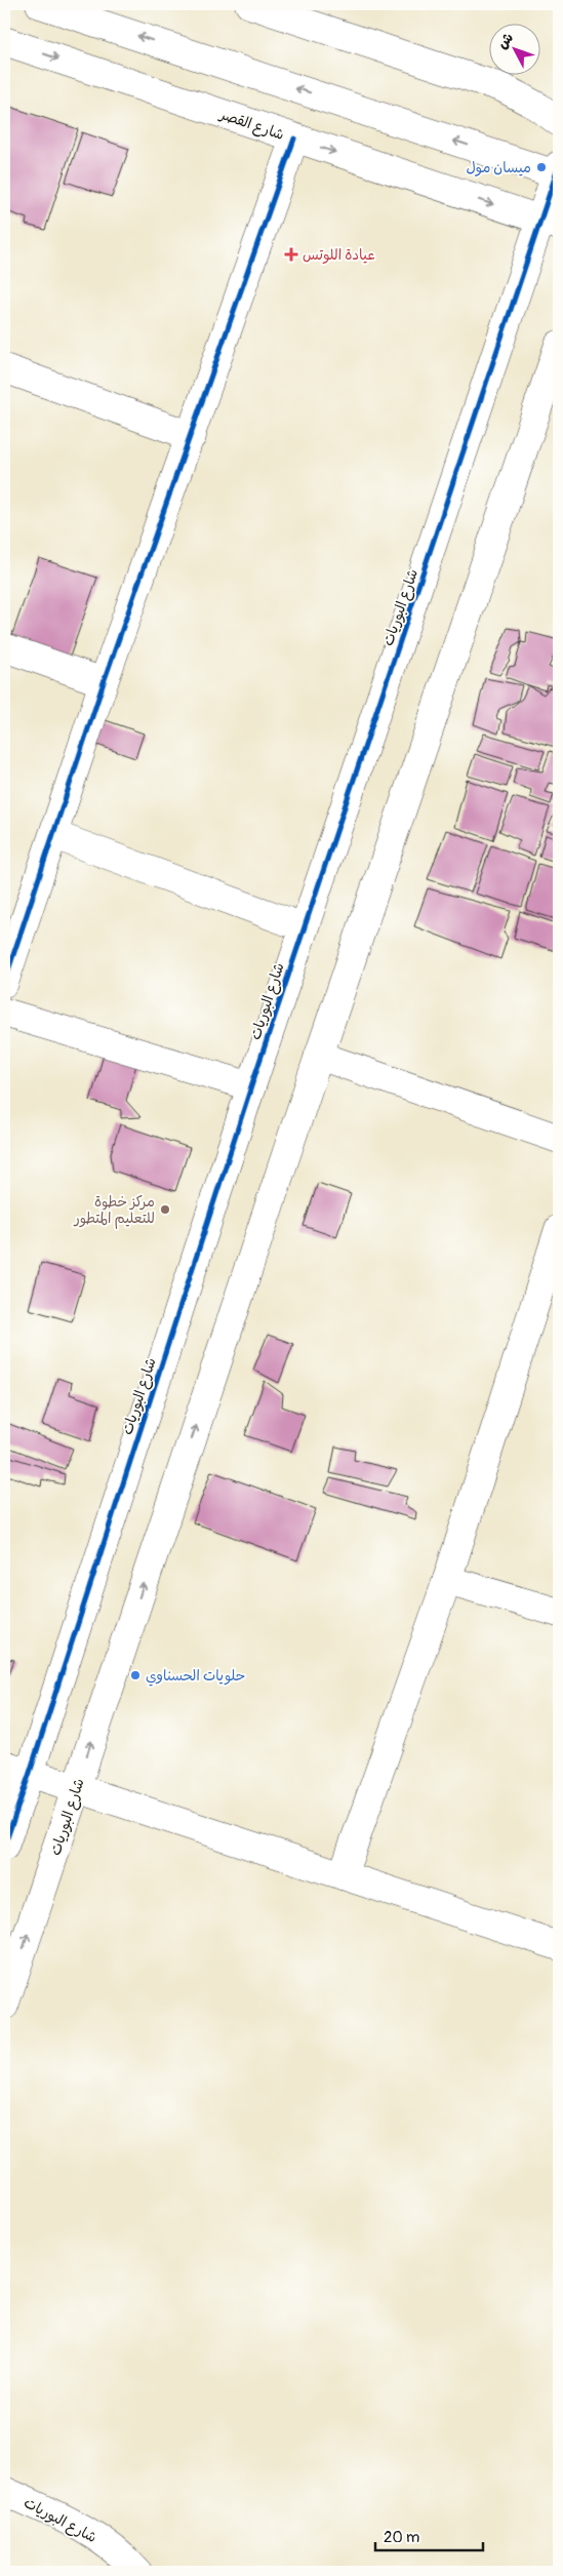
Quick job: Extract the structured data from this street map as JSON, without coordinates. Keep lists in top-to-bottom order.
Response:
{
  "streets": {
    "street": ["شارع القصر", "شارع البوريات"]
  },
  "crossings": [
    ["شارع القصر", "شارع البوريات"]
  ],
  "places": {
    "other": ["ميسان مول", "مركز خطوة للتعليم المتطور", "حلويات الحسناوي"],
    "health": ["عيادة اللوتس"]
  },
  "scale_bar": "20 m",
  "north": "top left"
}
